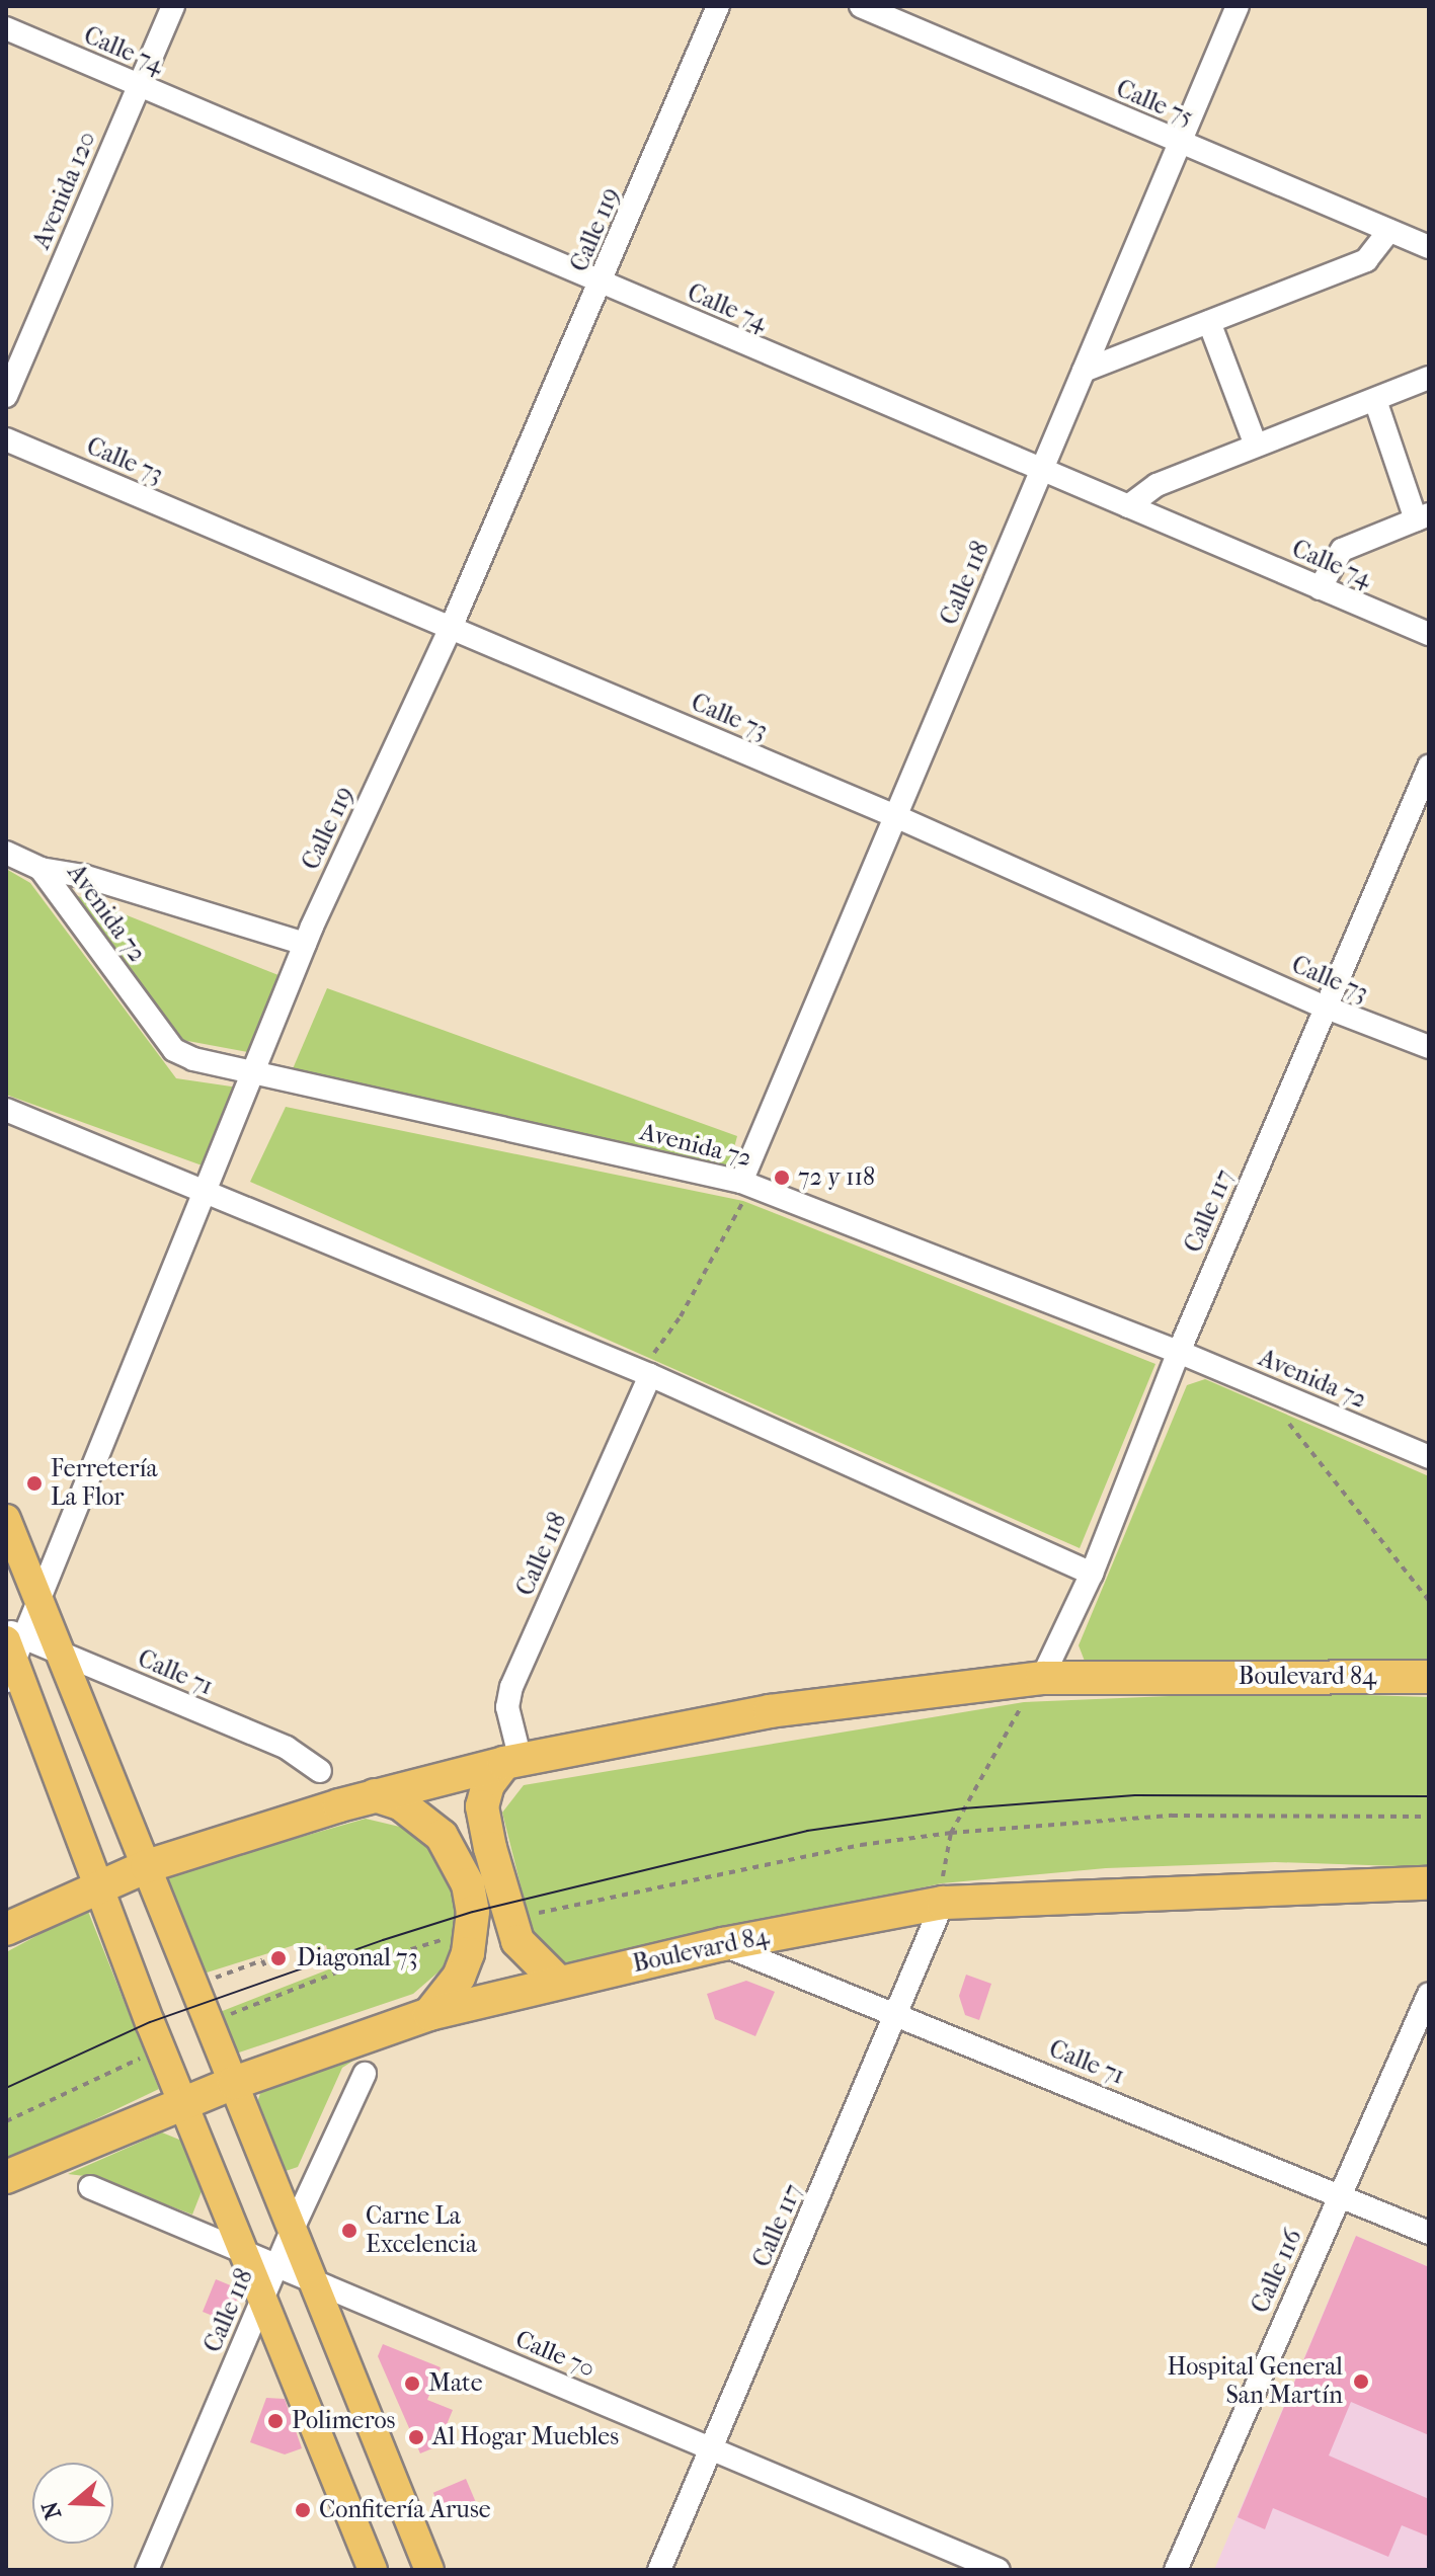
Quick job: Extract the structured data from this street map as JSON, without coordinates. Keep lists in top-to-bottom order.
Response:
{
  "streets": {
    "highway": ["Boulevard 84"],
    "street": [
      "Calle 74",
      "Calle 75",
      "Avenida 120",
      "Calle 119",
      "Calle 73",
      "Calle 118",
      "Avenida 72",
      "Calle 117",
      "Calle 71",
      "Calle 116",
      "Calle 70"
    ]
  },
  "crossings": [
    ["Calle 74", "Avenida 120"],
    ["Calle 74", "Calle 119"],
    ["Calle 74", "Calle 118"],
    ["Calle 75", "Calle 118"],
    ["Calle 119", "Calle 73"],
    ["Calle 119", "Avenida 72"],
    ["Calle 119", "Calle 71"],
    ["Calle 73", "Calle 118"],
    ["Calle 73", "Calle 117"],
    ["Calle 118", "Avenida 72"],
    ["Calle 118", "Boulevard 84"],
    ["Calle 118", "Calle 70"],
    ["Avenida 72", "Calle 117"],
    ["Calle 117", "Calle 71"],
    ["Calle 117", "Boulevard 84"],
    ["Calle 117", "Calle 70"],
    ["Calle 71", "Boulevard 84"],
    ["Calle 71", "Calle 116"]
  ],
  "places": [
    "72 y 118",
    "Ferretería La Flor",
    "Diagonal 73",
    "Carne La Excelencia",
    "Hospital General San Martín",
    "Mate",
    "Polimeros",
    "Al Hogar Muebles",
    "Confitería Aruse"
  ],
  "north": "left"
}
